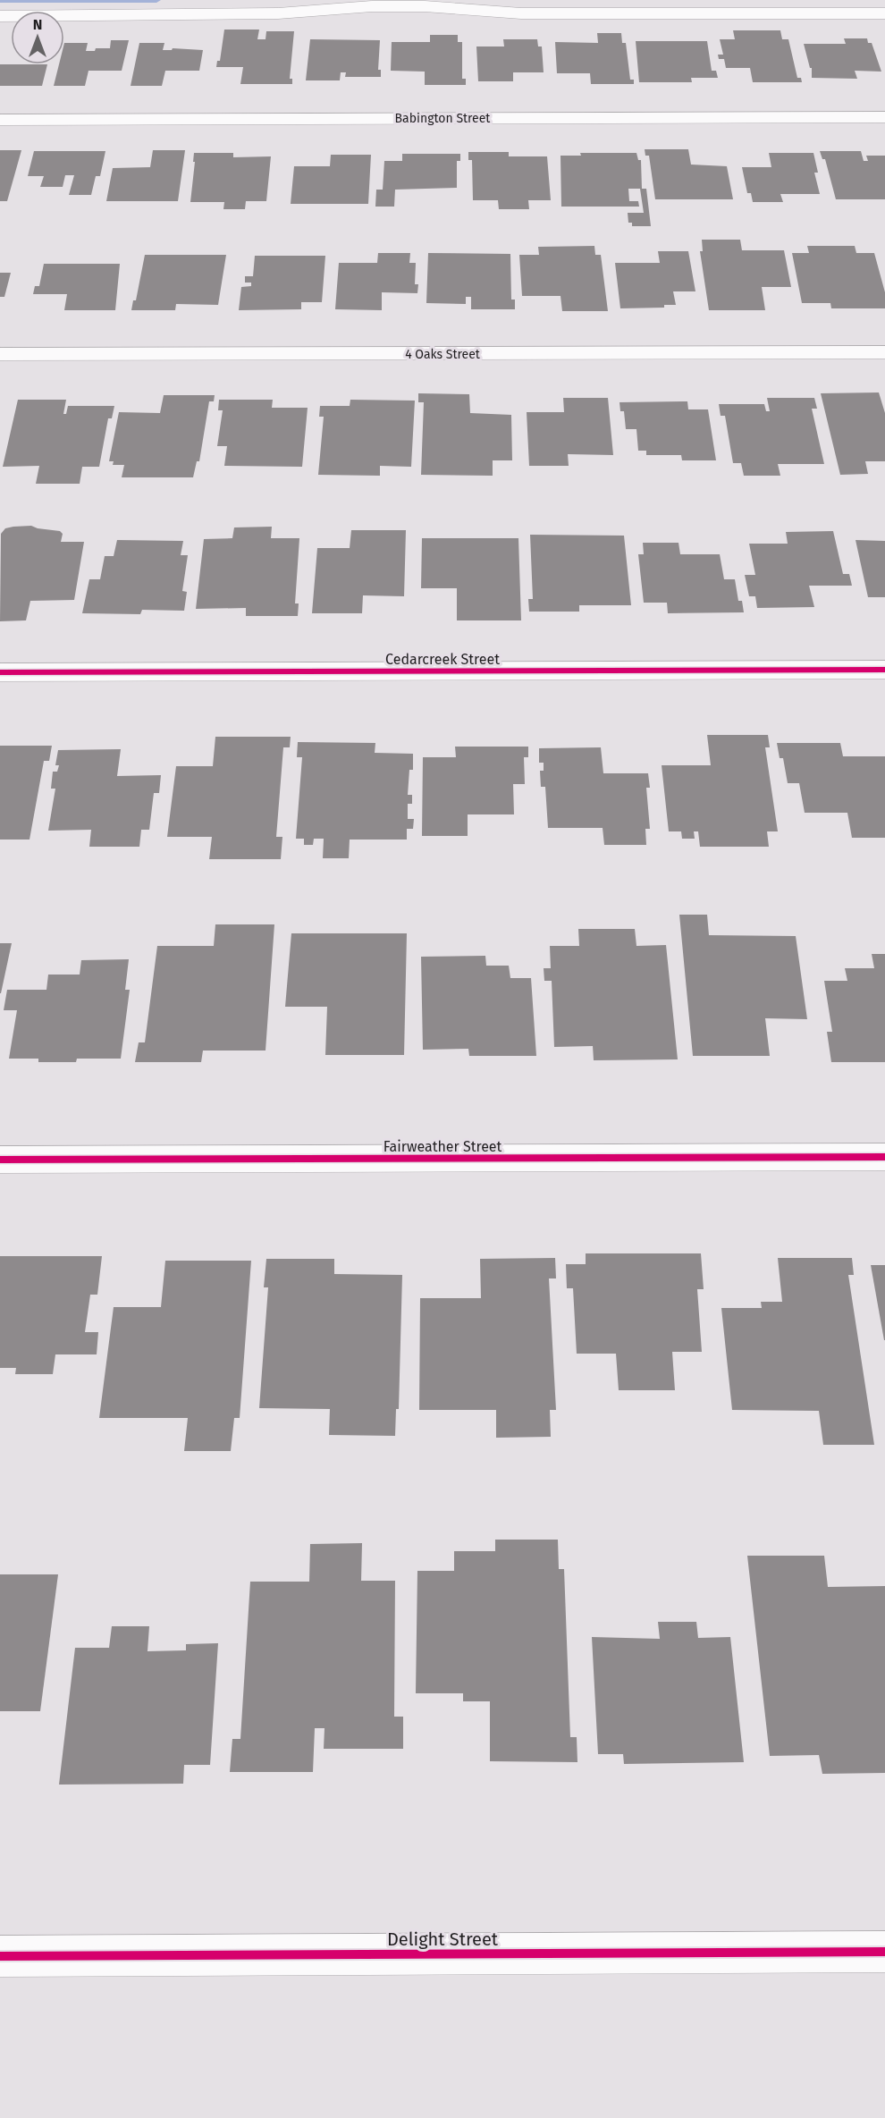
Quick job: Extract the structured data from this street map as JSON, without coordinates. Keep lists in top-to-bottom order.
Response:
{
  "streets": {
    "street": [
      "Babington Street",
      "4 Oaks Street",
      "Cedarcreek Street",
      "Fairweather Street",
      "Delight Street"
    ]
  },
  "north": "top"
}
